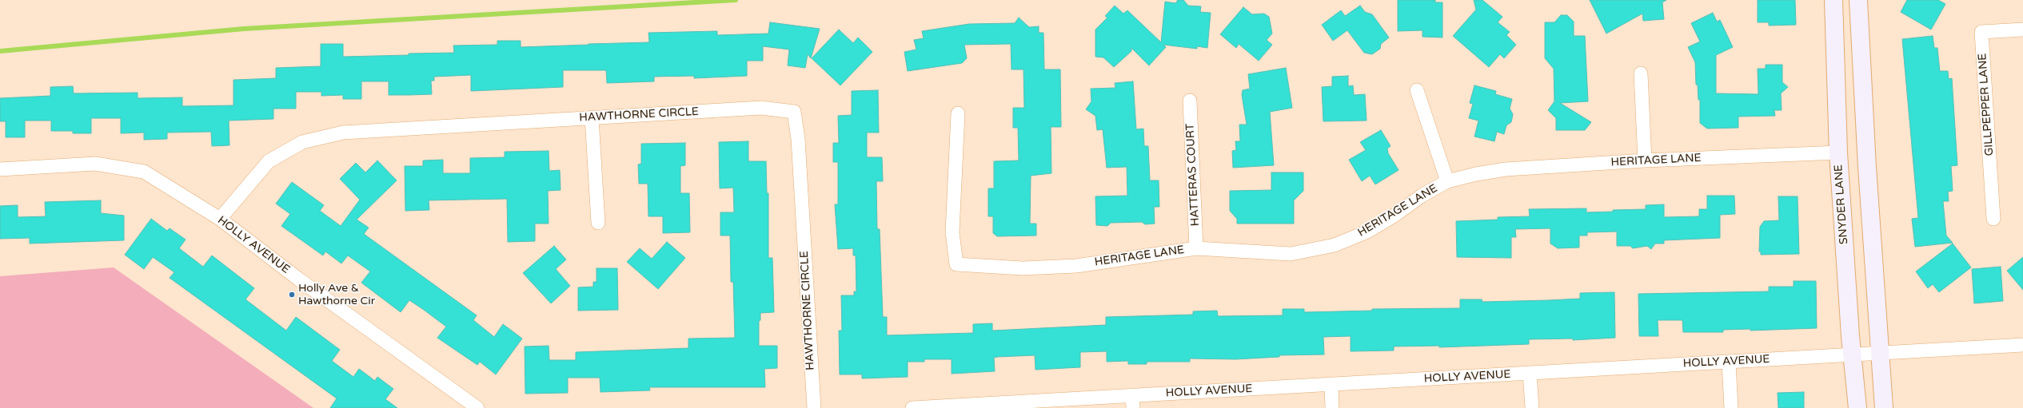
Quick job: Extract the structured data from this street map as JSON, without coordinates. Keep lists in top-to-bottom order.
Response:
{
  "streets": {
    "street": [
      "GILLPEPPER LANE",
      "HAWTHORNE CIRCLE",
      "HERITAGE LANE",
      "HATTERAS COURT",
      "SNYDER LANE",
      "HOLLY AVENUE"
    ]
  },
  "crossings": [
    ["HAWTHORNE CIRCLE", "HOLLY AVENUE"],
    ["HERITAGE LANE", "HATTERAS COURT"],
    ["HERITAGE LANE", "SNYDER LANE"],
    ["SNYDER LANE", "HOLLY AVENUE"]
  ],
  "places": ["Holly Ave & Hawthorne Cir"]
}
